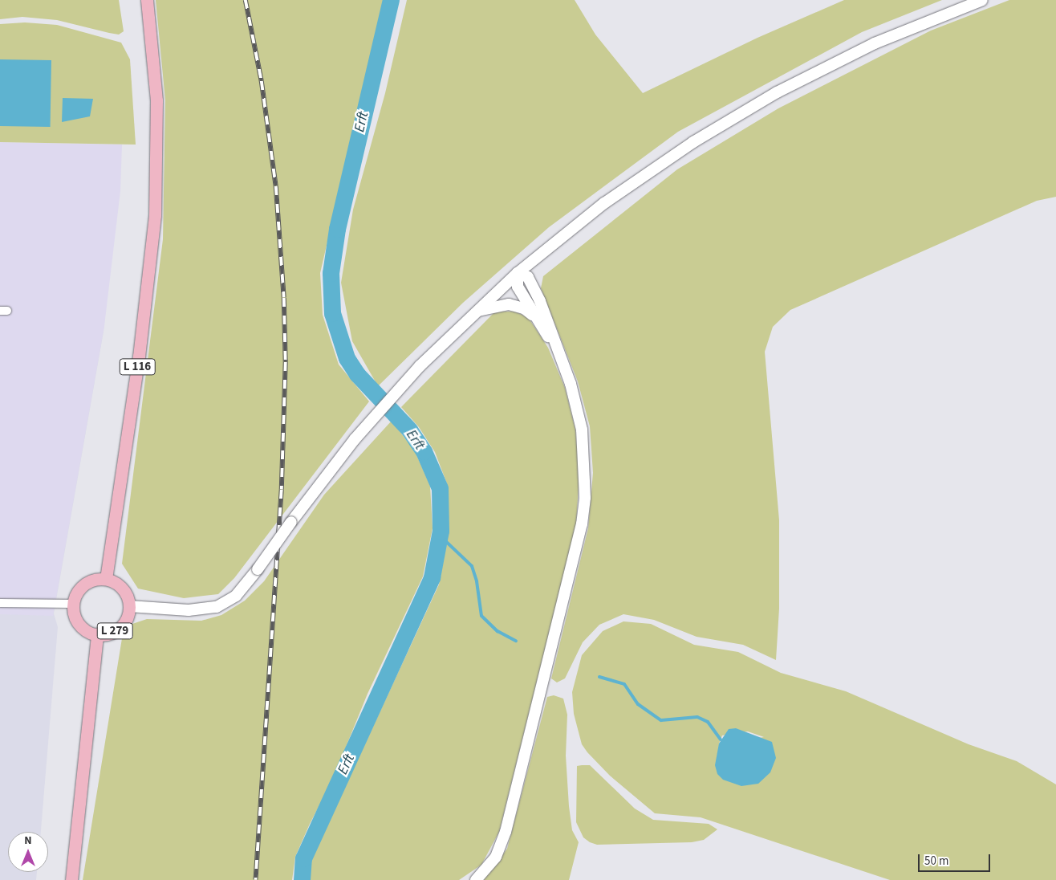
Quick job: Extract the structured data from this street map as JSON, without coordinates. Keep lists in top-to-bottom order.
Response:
{
  "streets": {
    "main road": ["L 116", "L 279"]
  },
  "crossings": [
    ["L 116", "L 279"]
  ],
  "water": ["Erft"],
  "scale_bar": "50 m",
  "north": "top"
}
